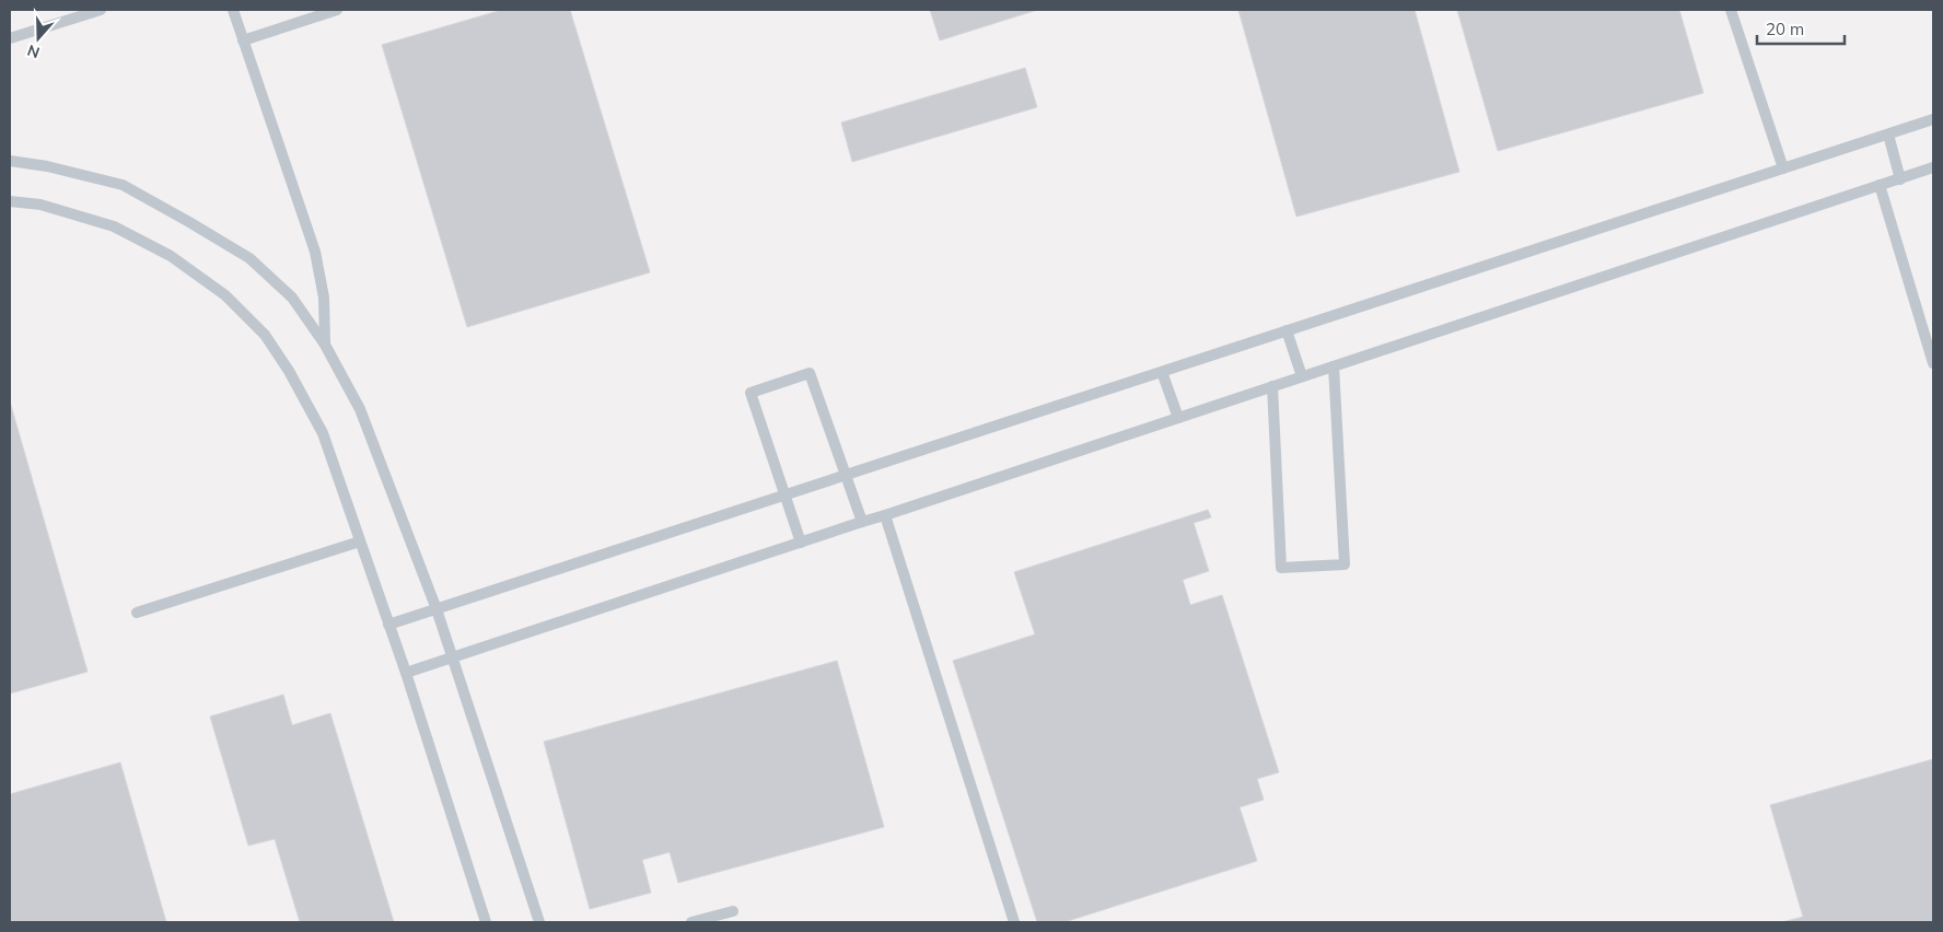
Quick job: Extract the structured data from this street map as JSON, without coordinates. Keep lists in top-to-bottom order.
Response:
{
  "scale_bar": "20 m",
  "north": "bottom"
}
